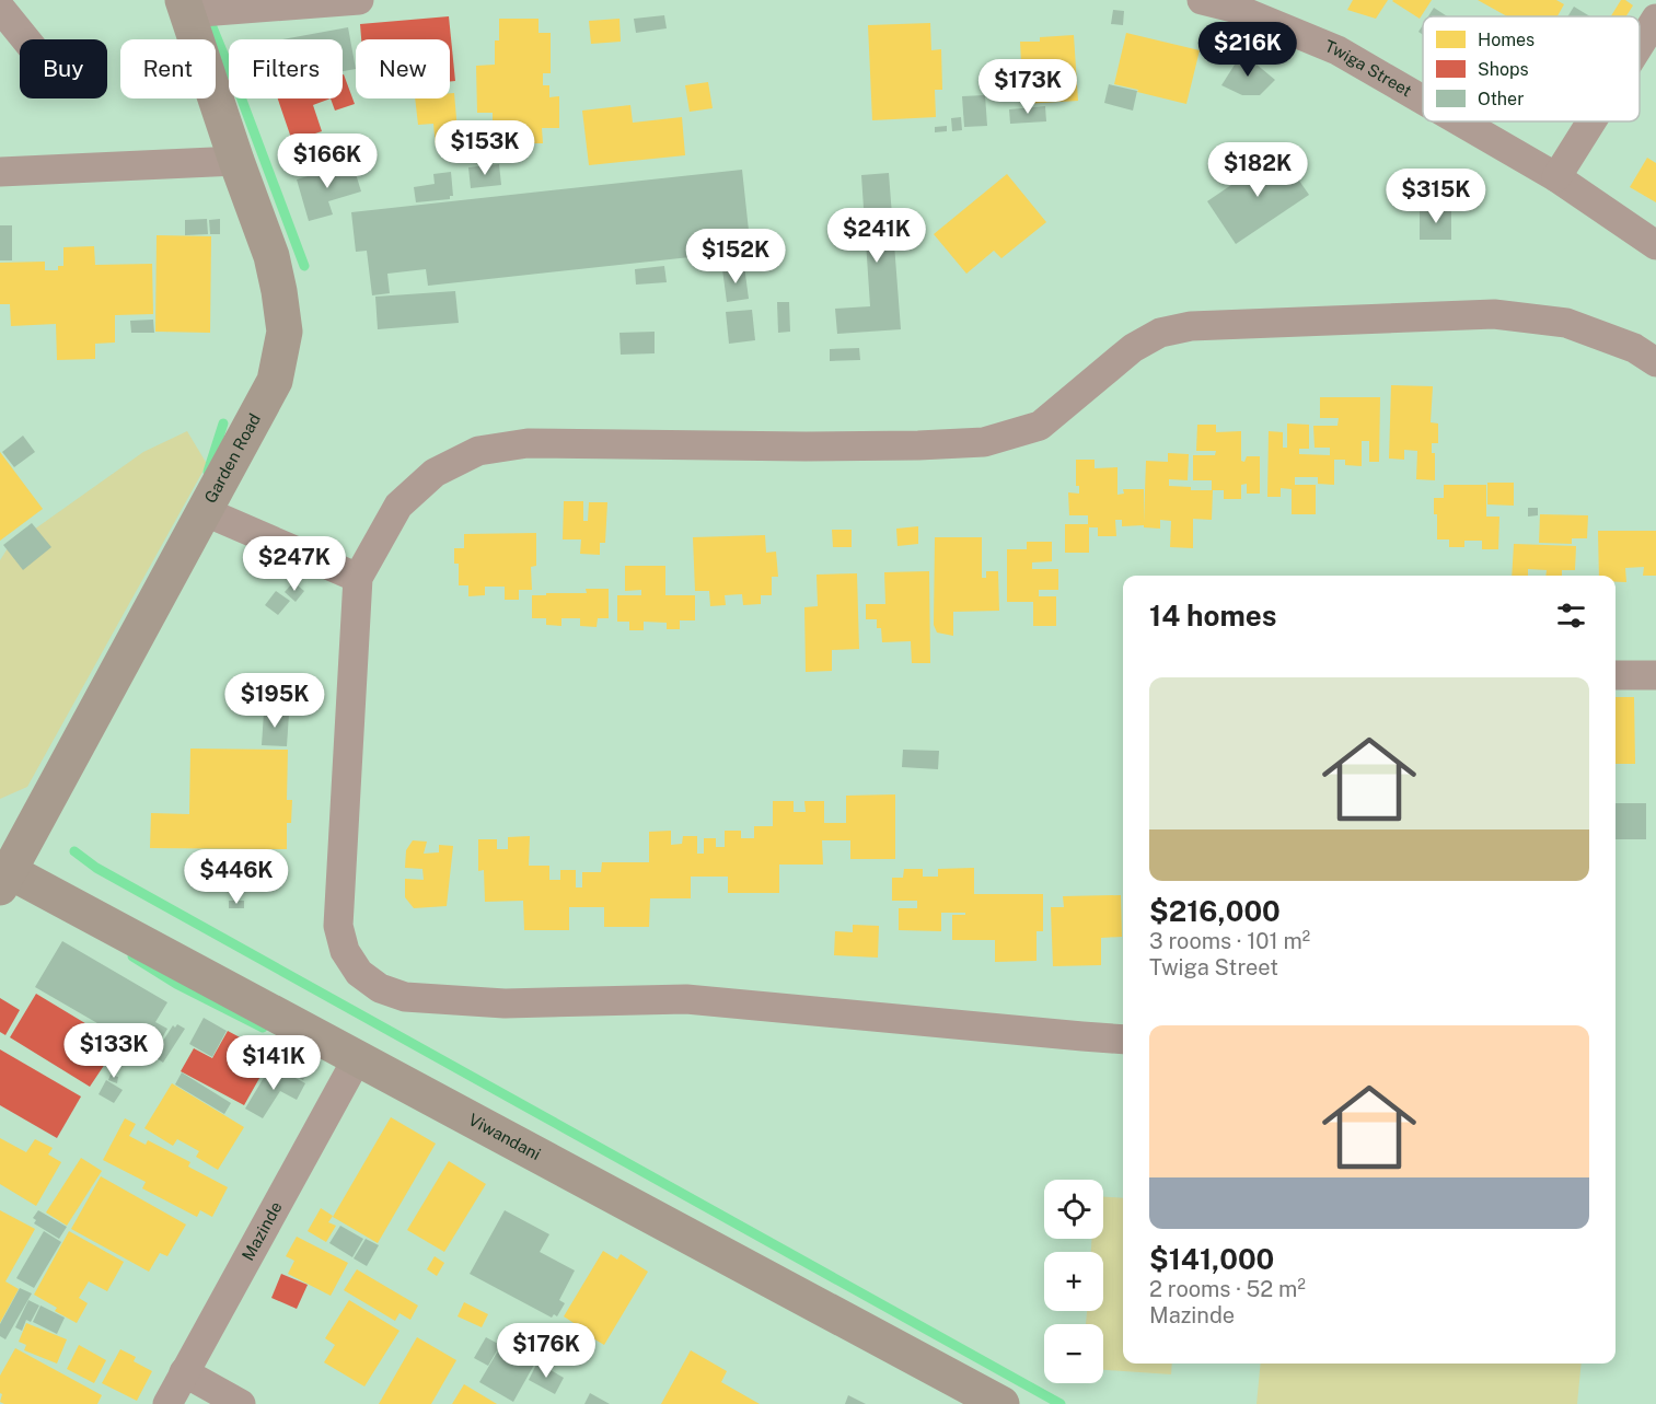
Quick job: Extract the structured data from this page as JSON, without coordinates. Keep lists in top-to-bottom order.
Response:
{
  "streets": {
    "street": [
      "Twiga Street",
      "Garden Road",
      "Viwandani",
      "Mazinde"
    ]
  },
  "crossings": [
    ["Garden Road", "Viwandani"],
    ["Viwandani", "Mazinde"]
  ],
  "legend": ["Homes", "Shops", "Other"],
  "page": {
    "price": [
      "$216K",
      "$173K",
      "$153K",
      "$166K",
      "$182K",
      "$315K",
      "$241K",
      "$152K",
      "$247K",
      "$195K",
      "$446K",
      "$133K",
      "$141K",
      "$176K"
    ],
    "chip": [
      "Buy",
      "Rent",
      "Filters",
      "New"
    ],
    "heading": "14 homes",
    "list": [
      {
        "name": "$216,000",
        "note": "3 rooms · 101 m² · Twiga Street"
      },
      {
        "name": "$141,000",
        "note": "2 rooms · 52 m² · Mazinde"
      }
    ],
    "map_buttons": ["+", "−"]
  }
}
